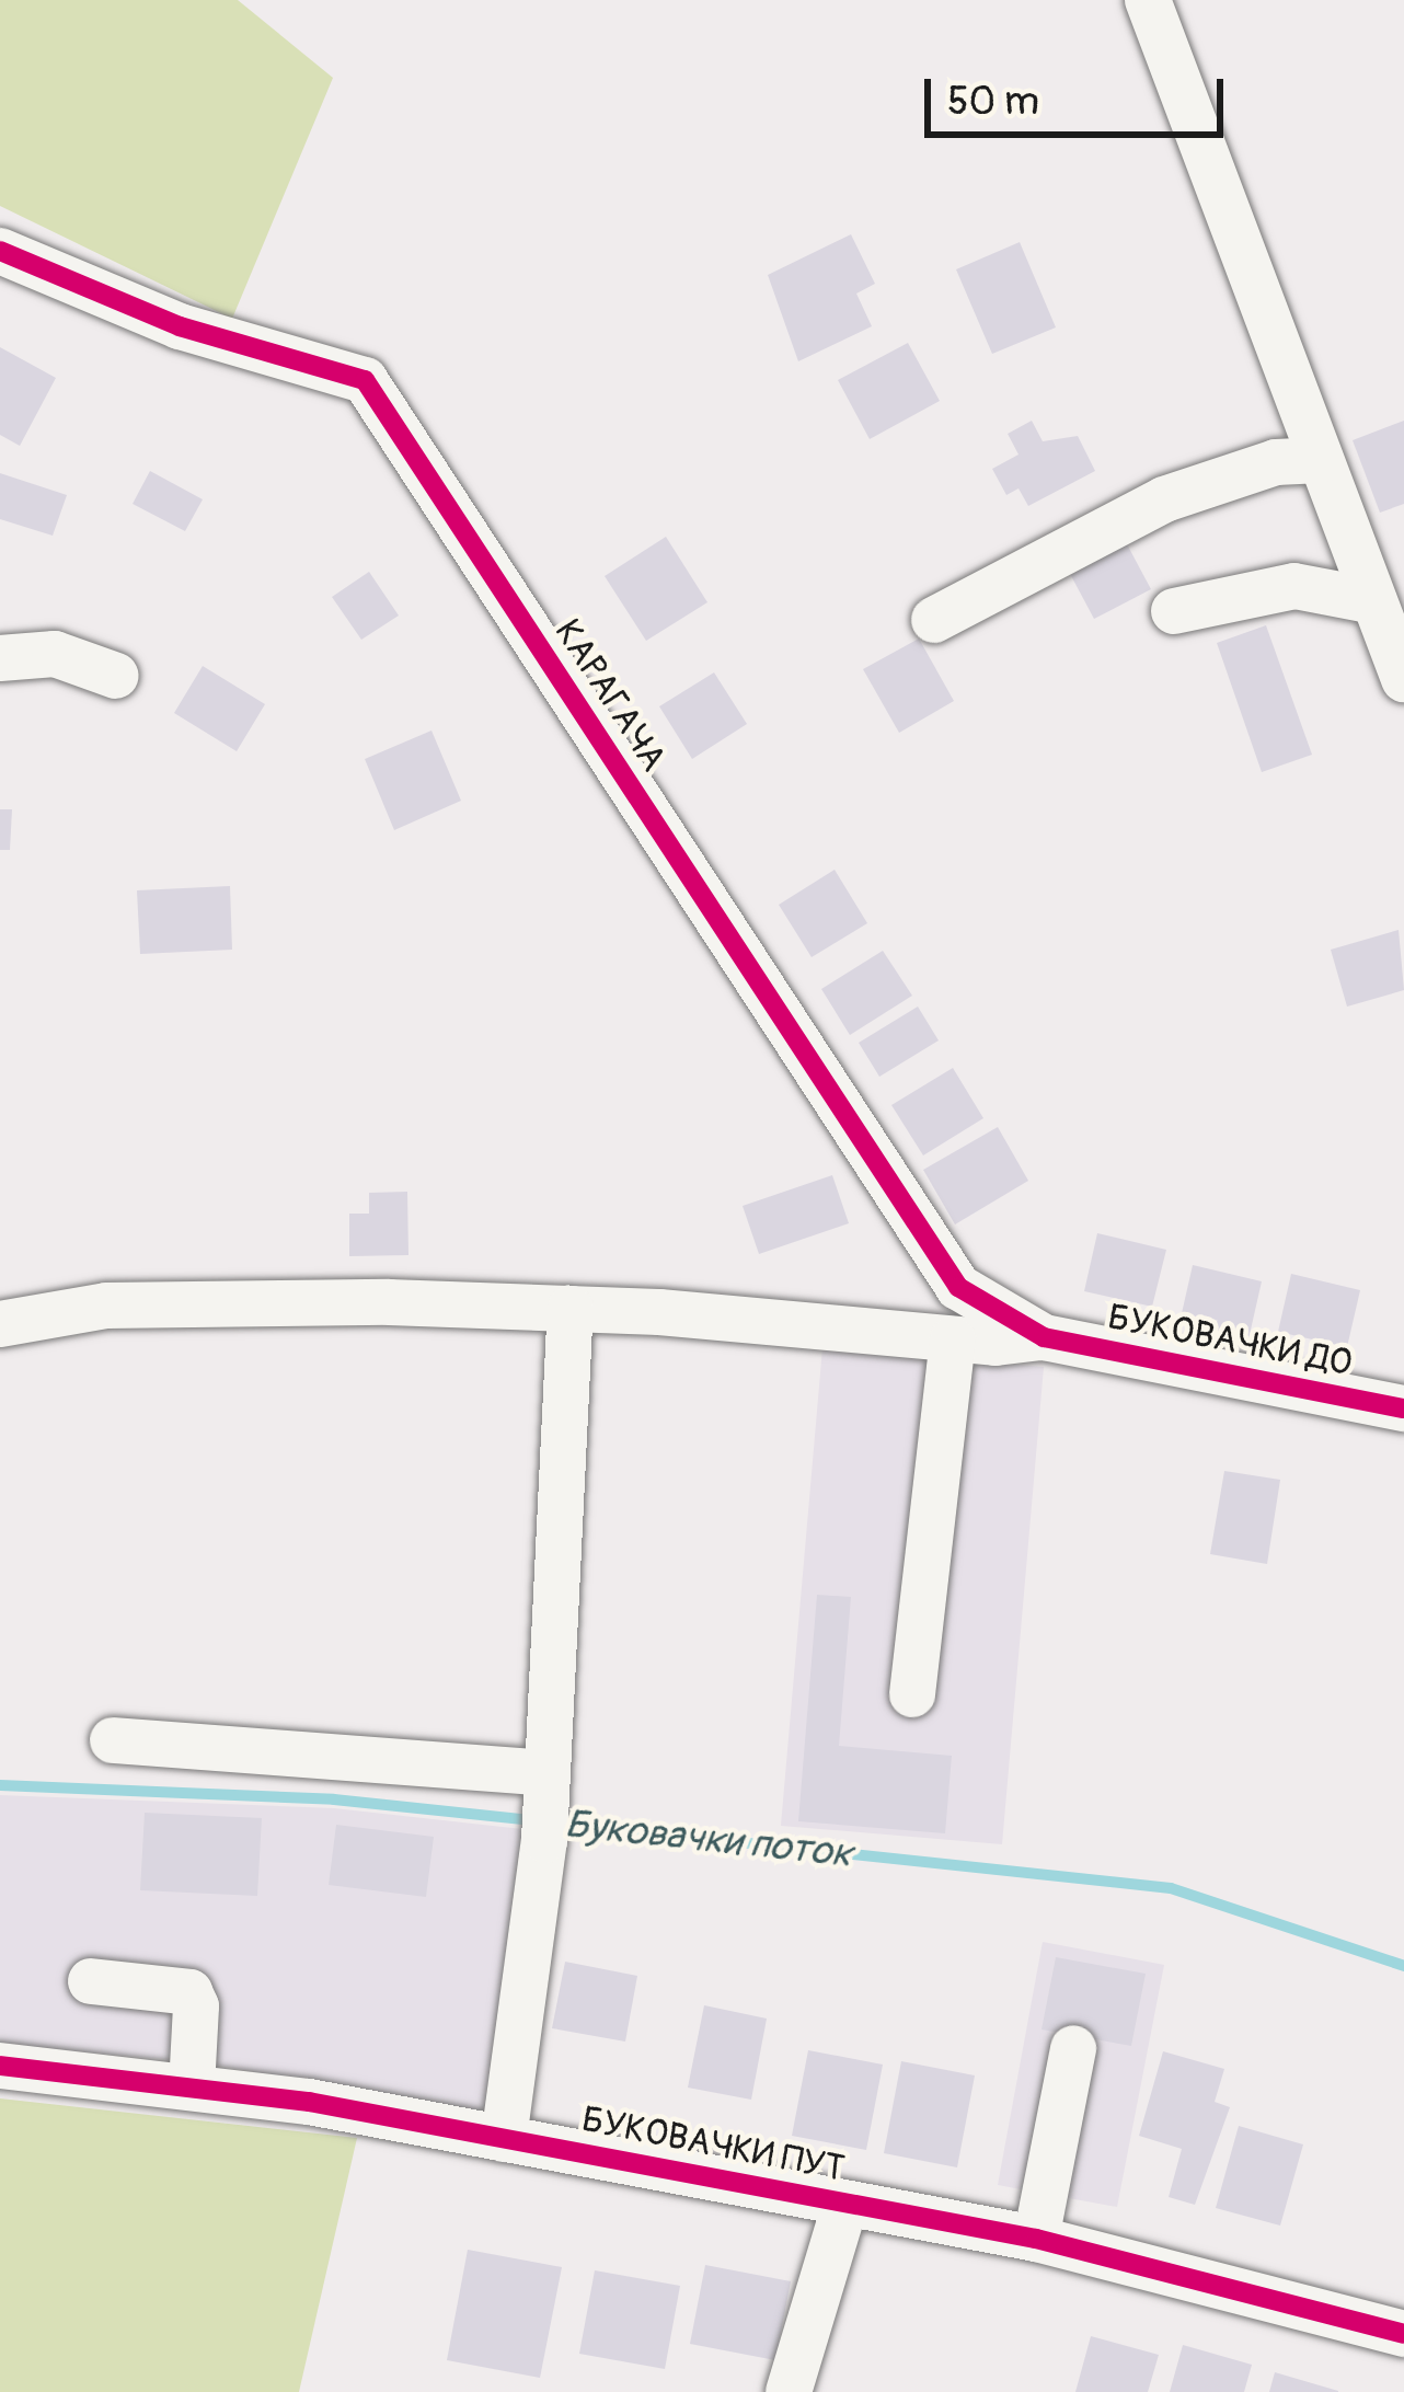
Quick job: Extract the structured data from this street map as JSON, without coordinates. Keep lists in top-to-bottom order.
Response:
{
  "streets": {
    "street": ["КАРАГАЧА", "БУКОВАЧКИ ДО", "БУКОВАЧКИ ПУТ"]
  },
  "crossings": [
    ["КАРАГАЧА", "БУКОВАЧКИ ДО"]
  ],
  "water": ["Буковачки поток"],
  "scale_bar": "50 m"
}
